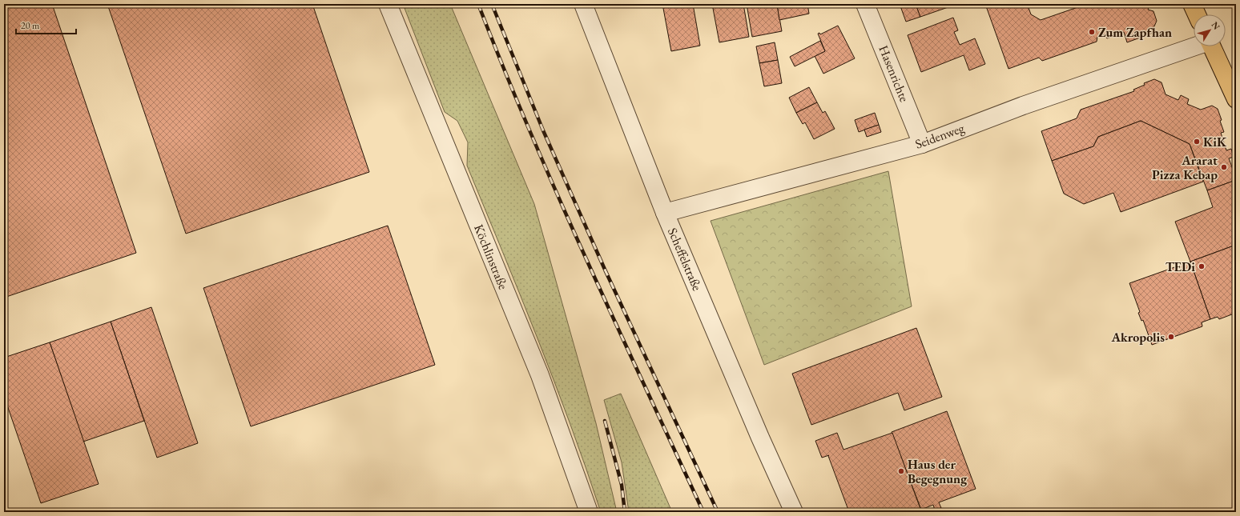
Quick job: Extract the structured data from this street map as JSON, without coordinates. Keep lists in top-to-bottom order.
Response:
{
  "streets": {
    "street": [
      "Hasenrichte",
      "Seidenweg",
      "Köchlinstraße",
      "Scheffelstraße"
    ]
  },
  "crossings": [
    ["Hasenrichte", "Seidenweg"],
    ["Seidenweg", "Scheffelstraße"]
  ],
  "places": [
    "Zum Zapfhan",
    "KiK",
    "Ararat Pizza Kebap",
    "TEDi",
    "Akropolis",
    "Haus der Begegnung"
  ],
  "scale_bar": "20 m",
  "north": "top right"
}
